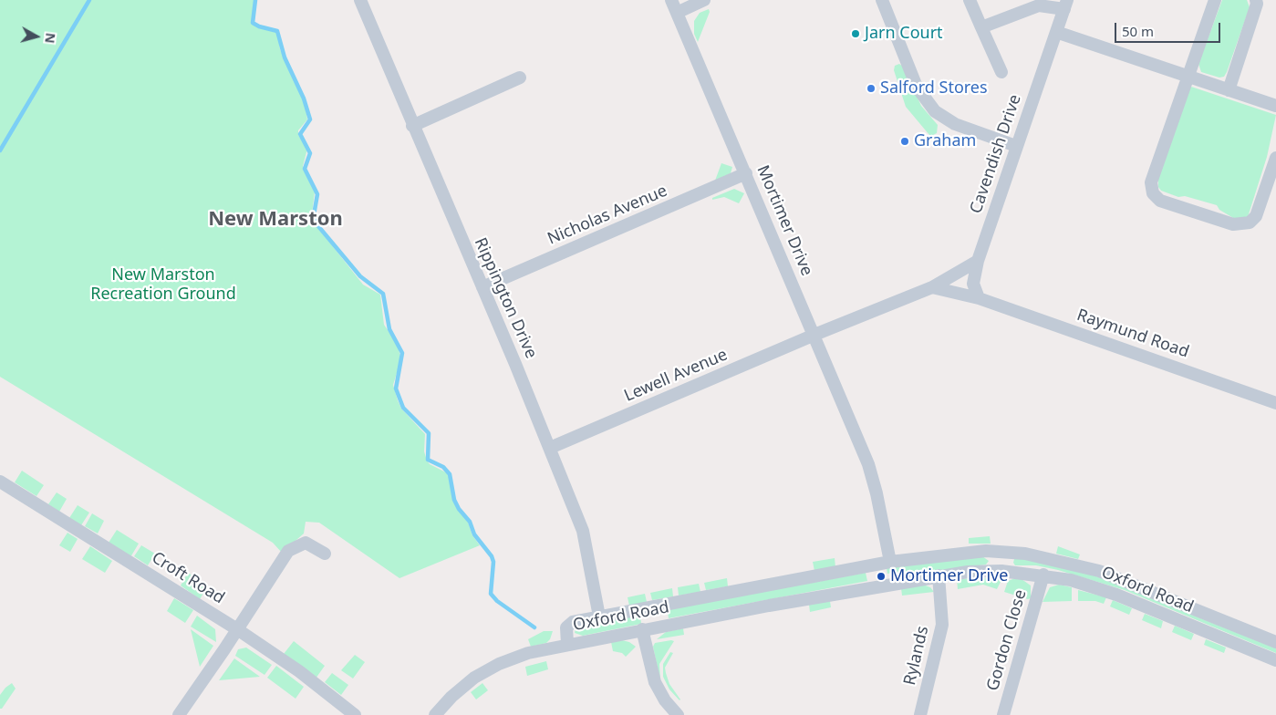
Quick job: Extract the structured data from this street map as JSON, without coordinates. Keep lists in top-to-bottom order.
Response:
{
  "streets": {
    "street": [
      "Cavendish Drive",
      "Nicholas Avenue",
      "Mortimer Drive",
      "Rippington Drive",
      "Raymund Road",
      "Lewell Avenue",
      "Croft Road",
      "Oxford Road",
      "Gordon Close",
      "Rylands"
    ]
  },
  "crossings": [
    ["Nicholas Avenue", "Mortimer Drive"],
    ["Nicholas Avenue", "Rippington Drive"],
    ["Mortimer Drive", "Lewell Avenue"],
    ["Mortimer Drive", "Oxford Road"],
    ["Rippington Drive", "Lewell Avenue"],
    ["Rippington Drive", "Oxford Road"],
    ["Oxford Road", "Gordon Close"],
    ["Oxford Road", "Rylands"]
  ],
  "districts": ["New Marston"],
  "parks": ["New Marston Recreation Ground"],
  "places": [
    "Jarn Court",
    "Salford Stores",
    "Graham",
    "Mortimer Drive"
  ],
  "scale_bar": "50 m",
  "north": "right"
}
